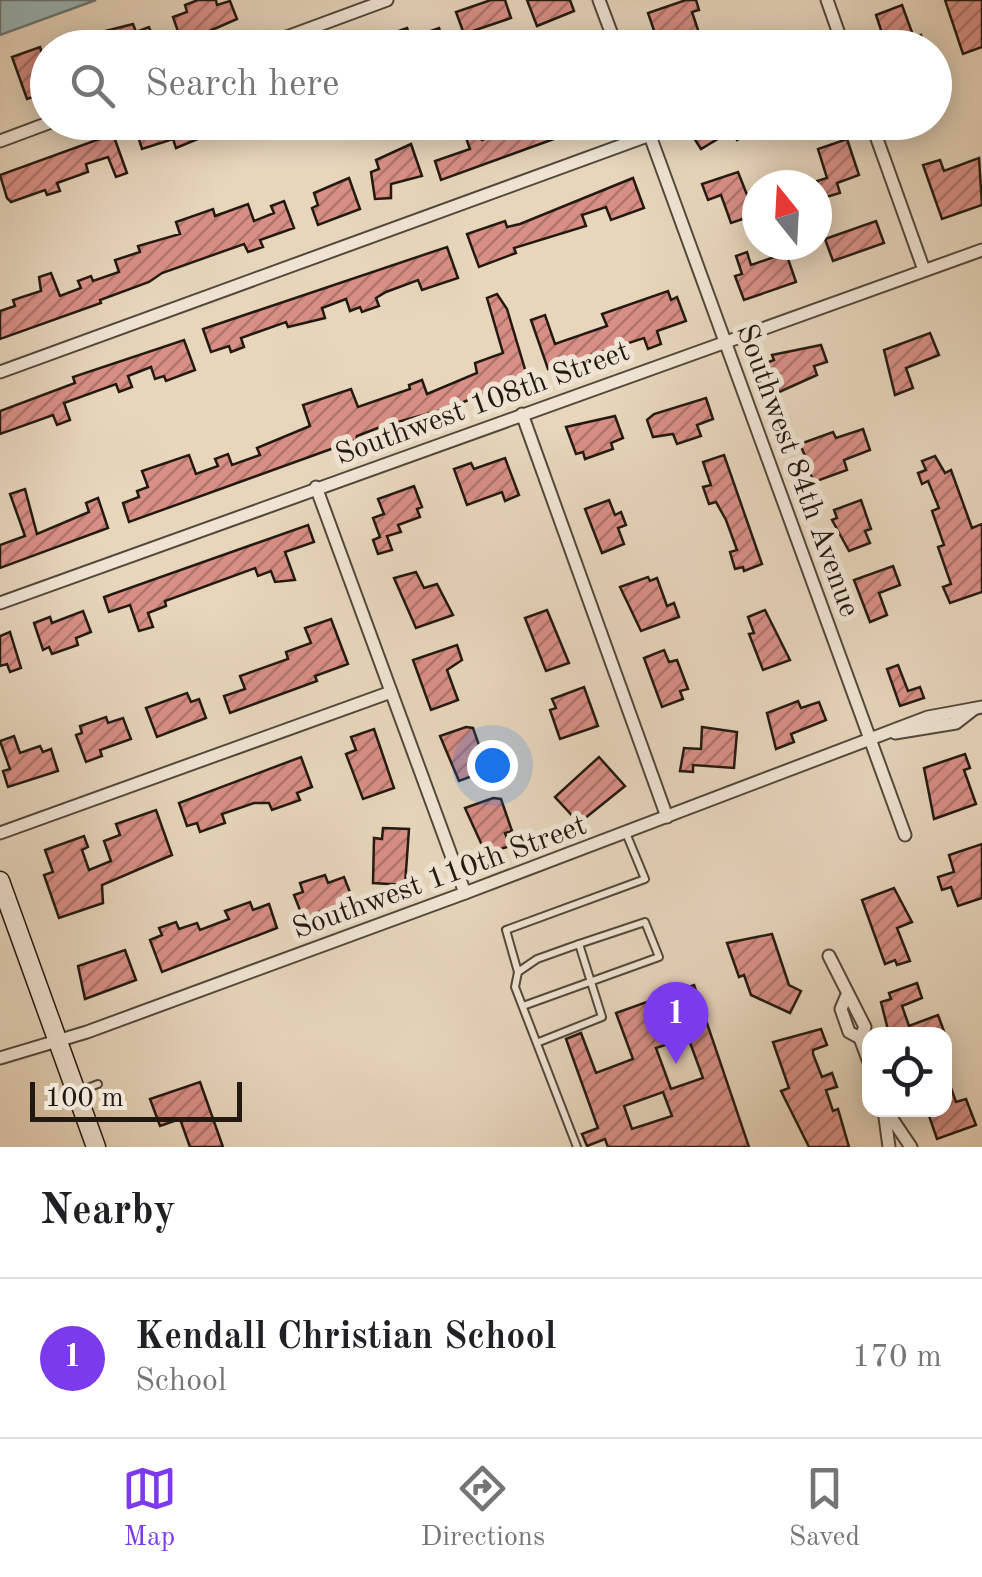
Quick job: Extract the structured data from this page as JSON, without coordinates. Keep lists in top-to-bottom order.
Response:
{
  "streets": {
    "street": ["Southwest 108th Street", "Southwest 84th Avenue", "Southwest 110th Street"]
  },
  "crossings": [
    ["Southwest 108th Street", "Southwest 84th Avenue"],
    ["Southwest 84th Avenue", "Southwest 110th Street"]
  ],
  "scale_bar": "100 m",
  "north": "top",
  "page": {
    "search": "Search here",
    "pins": "1",
    "scale": "100 m",
    "heading": "Nearby",
    "list": [
      {
        "mark": "1",
        "name": "Kendall Christian School",
        "note": "School",
        "value": "170 m"
      }
    ],
    "nav": ["Map", "Directions", "Saved"]
  }
}
